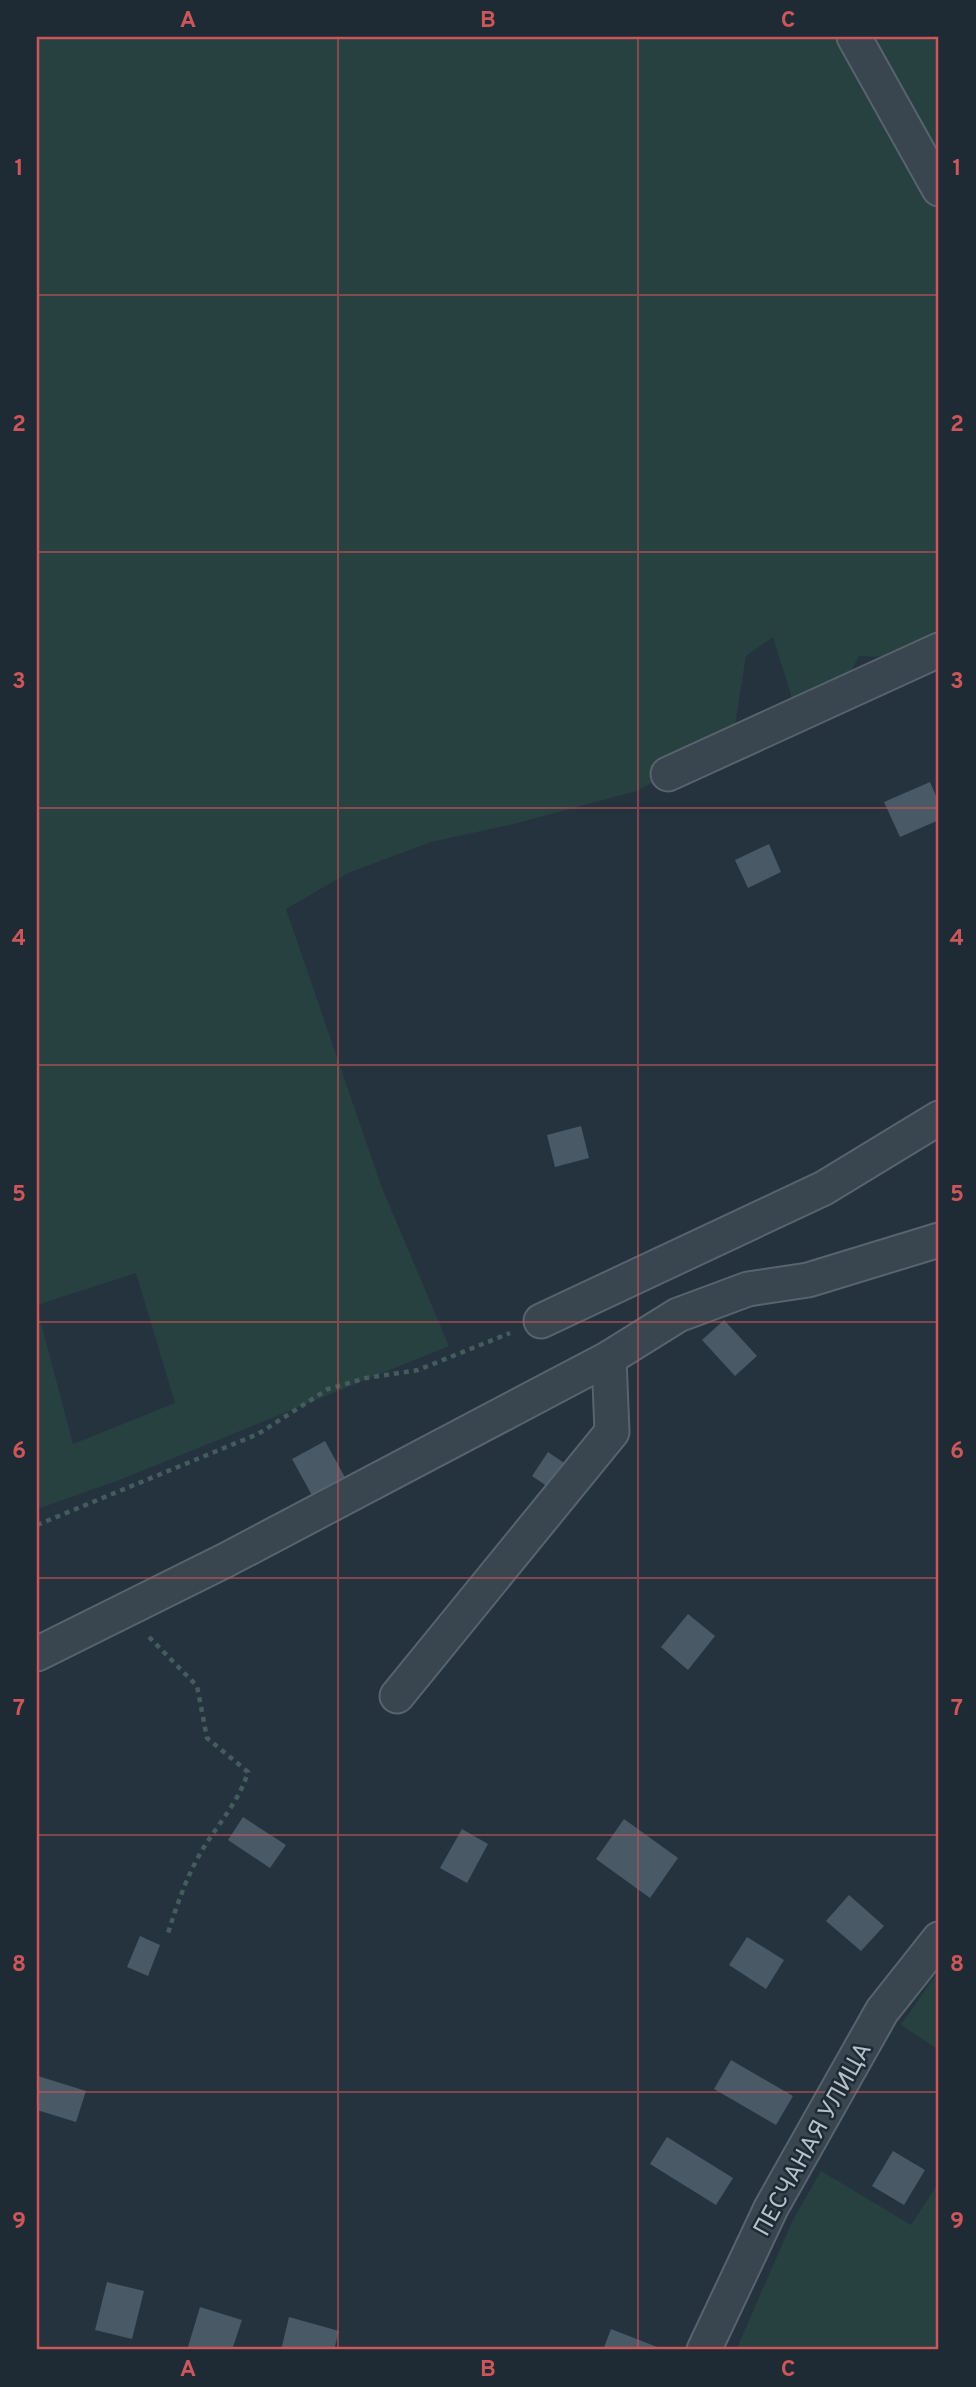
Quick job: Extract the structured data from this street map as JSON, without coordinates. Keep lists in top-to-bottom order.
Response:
{
  "streets": {
    "street": ["ПЕСЧАНАЯ УЛИЦА"]
  },
  "grid": {
    "columns": ["A", "B", "C"],
    "rows": [
      "1",
      "2",
      "3",
      "4",
      "5",
      "6",
      "7",
      "8",
      "9"
    ]
  }
}
